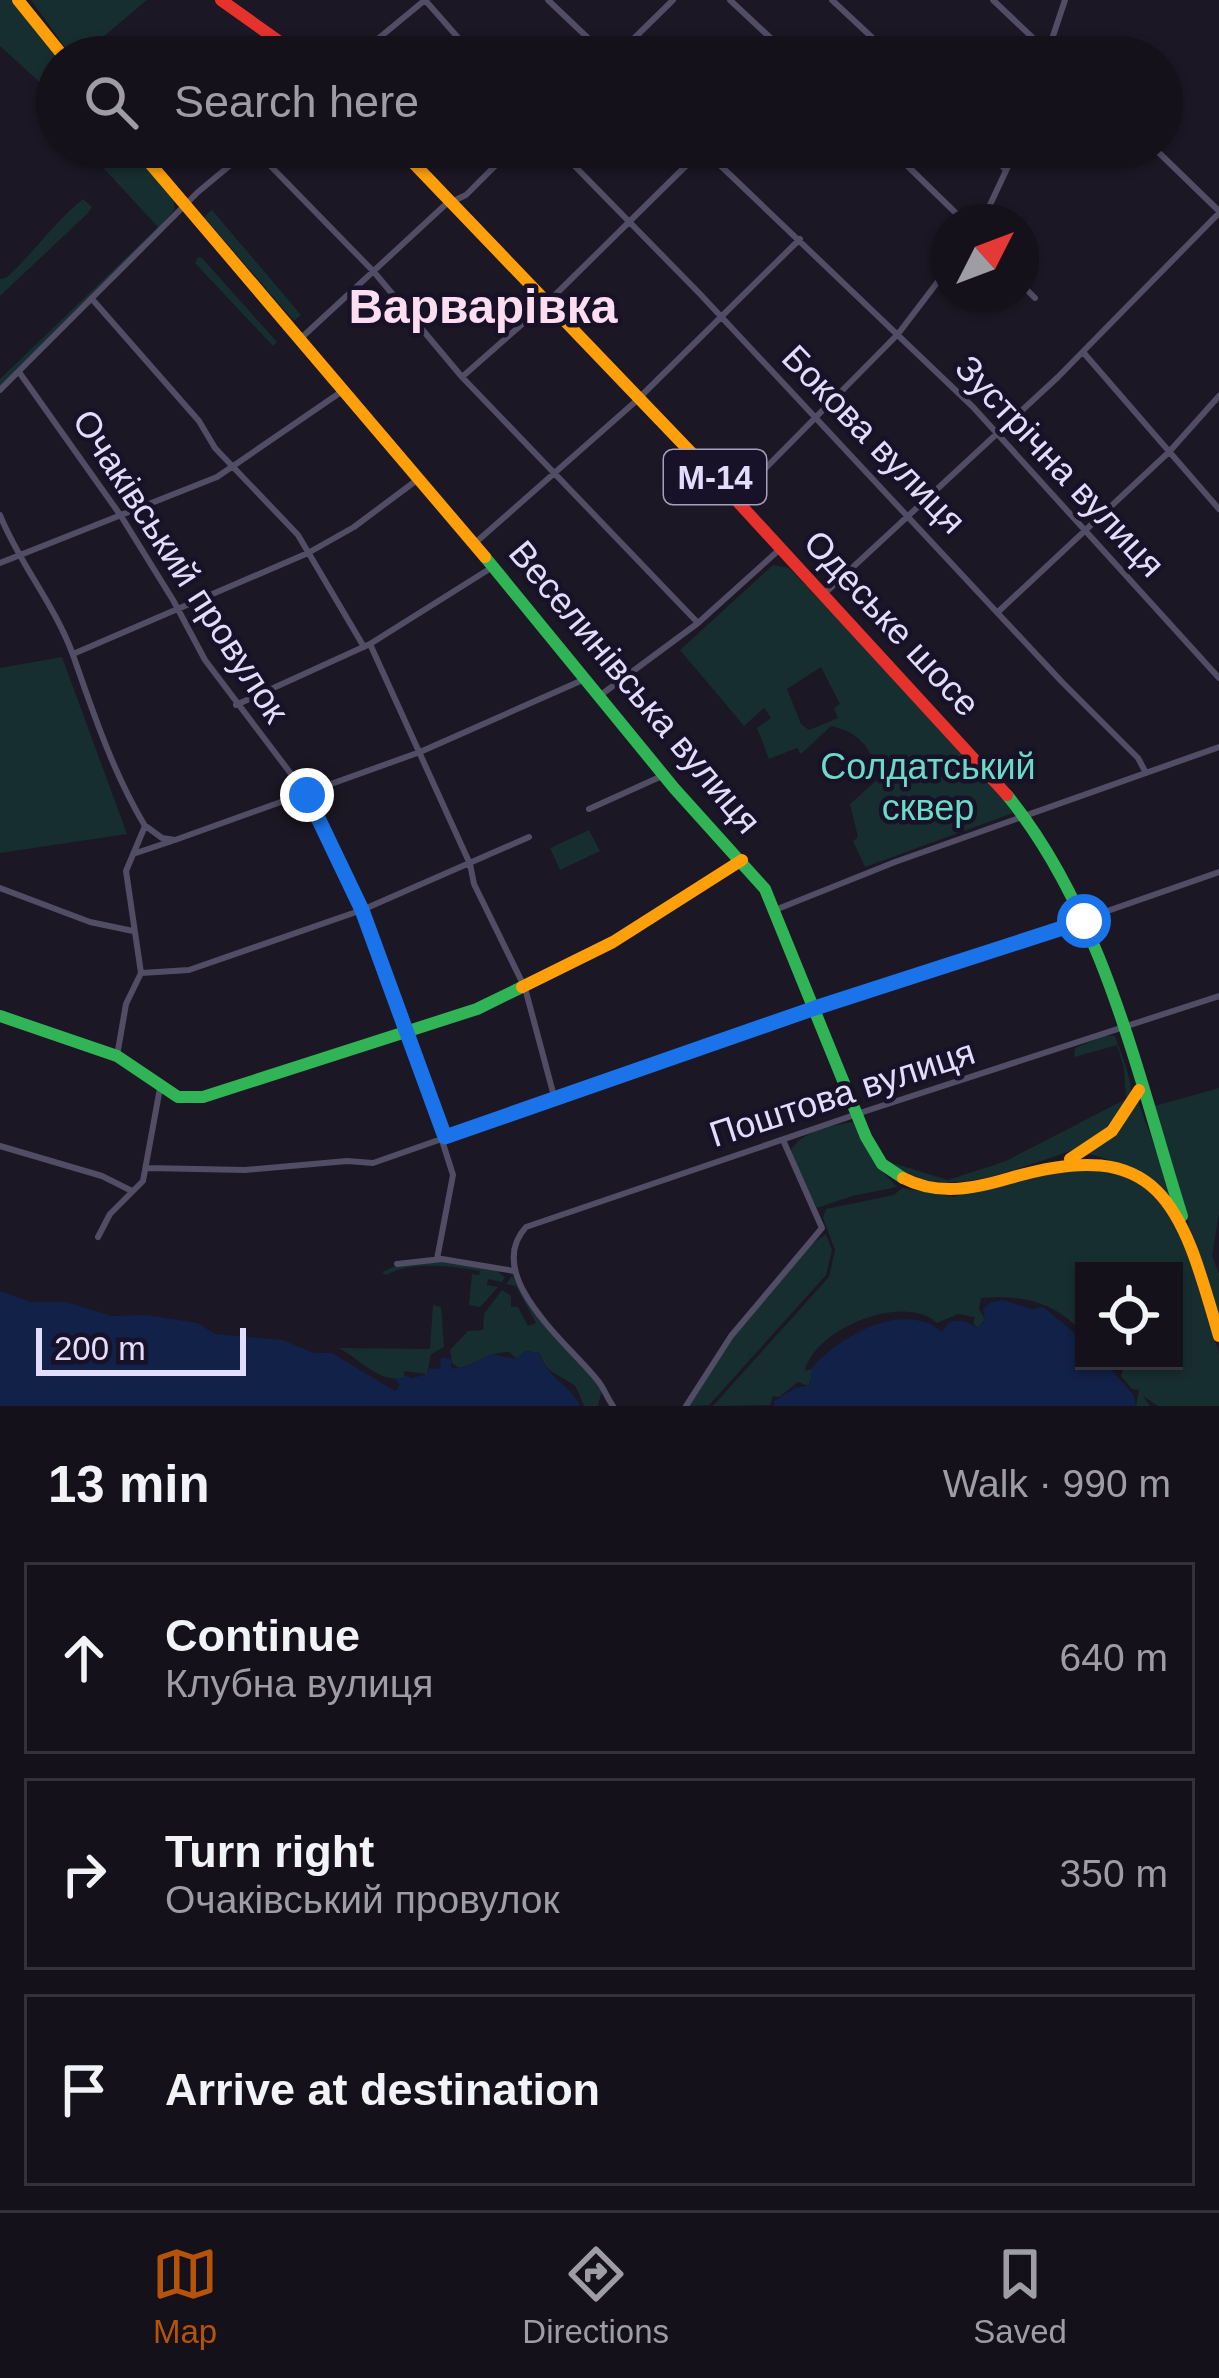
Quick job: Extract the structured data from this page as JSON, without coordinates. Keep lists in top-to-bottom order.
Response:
{
  "streets": {
    "main road": ["М-14", "Одеське шосе", "Веселинівська вулиця"],
    "street": [
      "Бокова вулиця",
      "Зустрічна вулиця",
      "Очаківський провулок",
      "Поштова вулиця"
    ]
  },
  "crossings": [
    ["М-14", "Одеське шосе"],
    ["М-14", "Веселинівська вулиця"],
    ["Одеське шосе", "Поштова вулиця"],
    ["Веселинівська вулиця", "Поштова вулиця"]
  ],
  "districts": ["Варварівка"],
  "parks": ["Солдатський сквер"],
  "scale_bar": "200 m",
  "north": "top right",
  "page": {
    "search": "Search here",
    "scale": "200 m",
    "heading": ["13 min", "Walk · 990 m"],
    "list": [
      ["Continue", "Клубна вулиця", "640 m"],
      ["Turn right", "Очаківський провулок", "350 m"],
      "Arrive at destination"
    ],
    "nav": ["Map", "Directions", "Saved"]
  }
}
